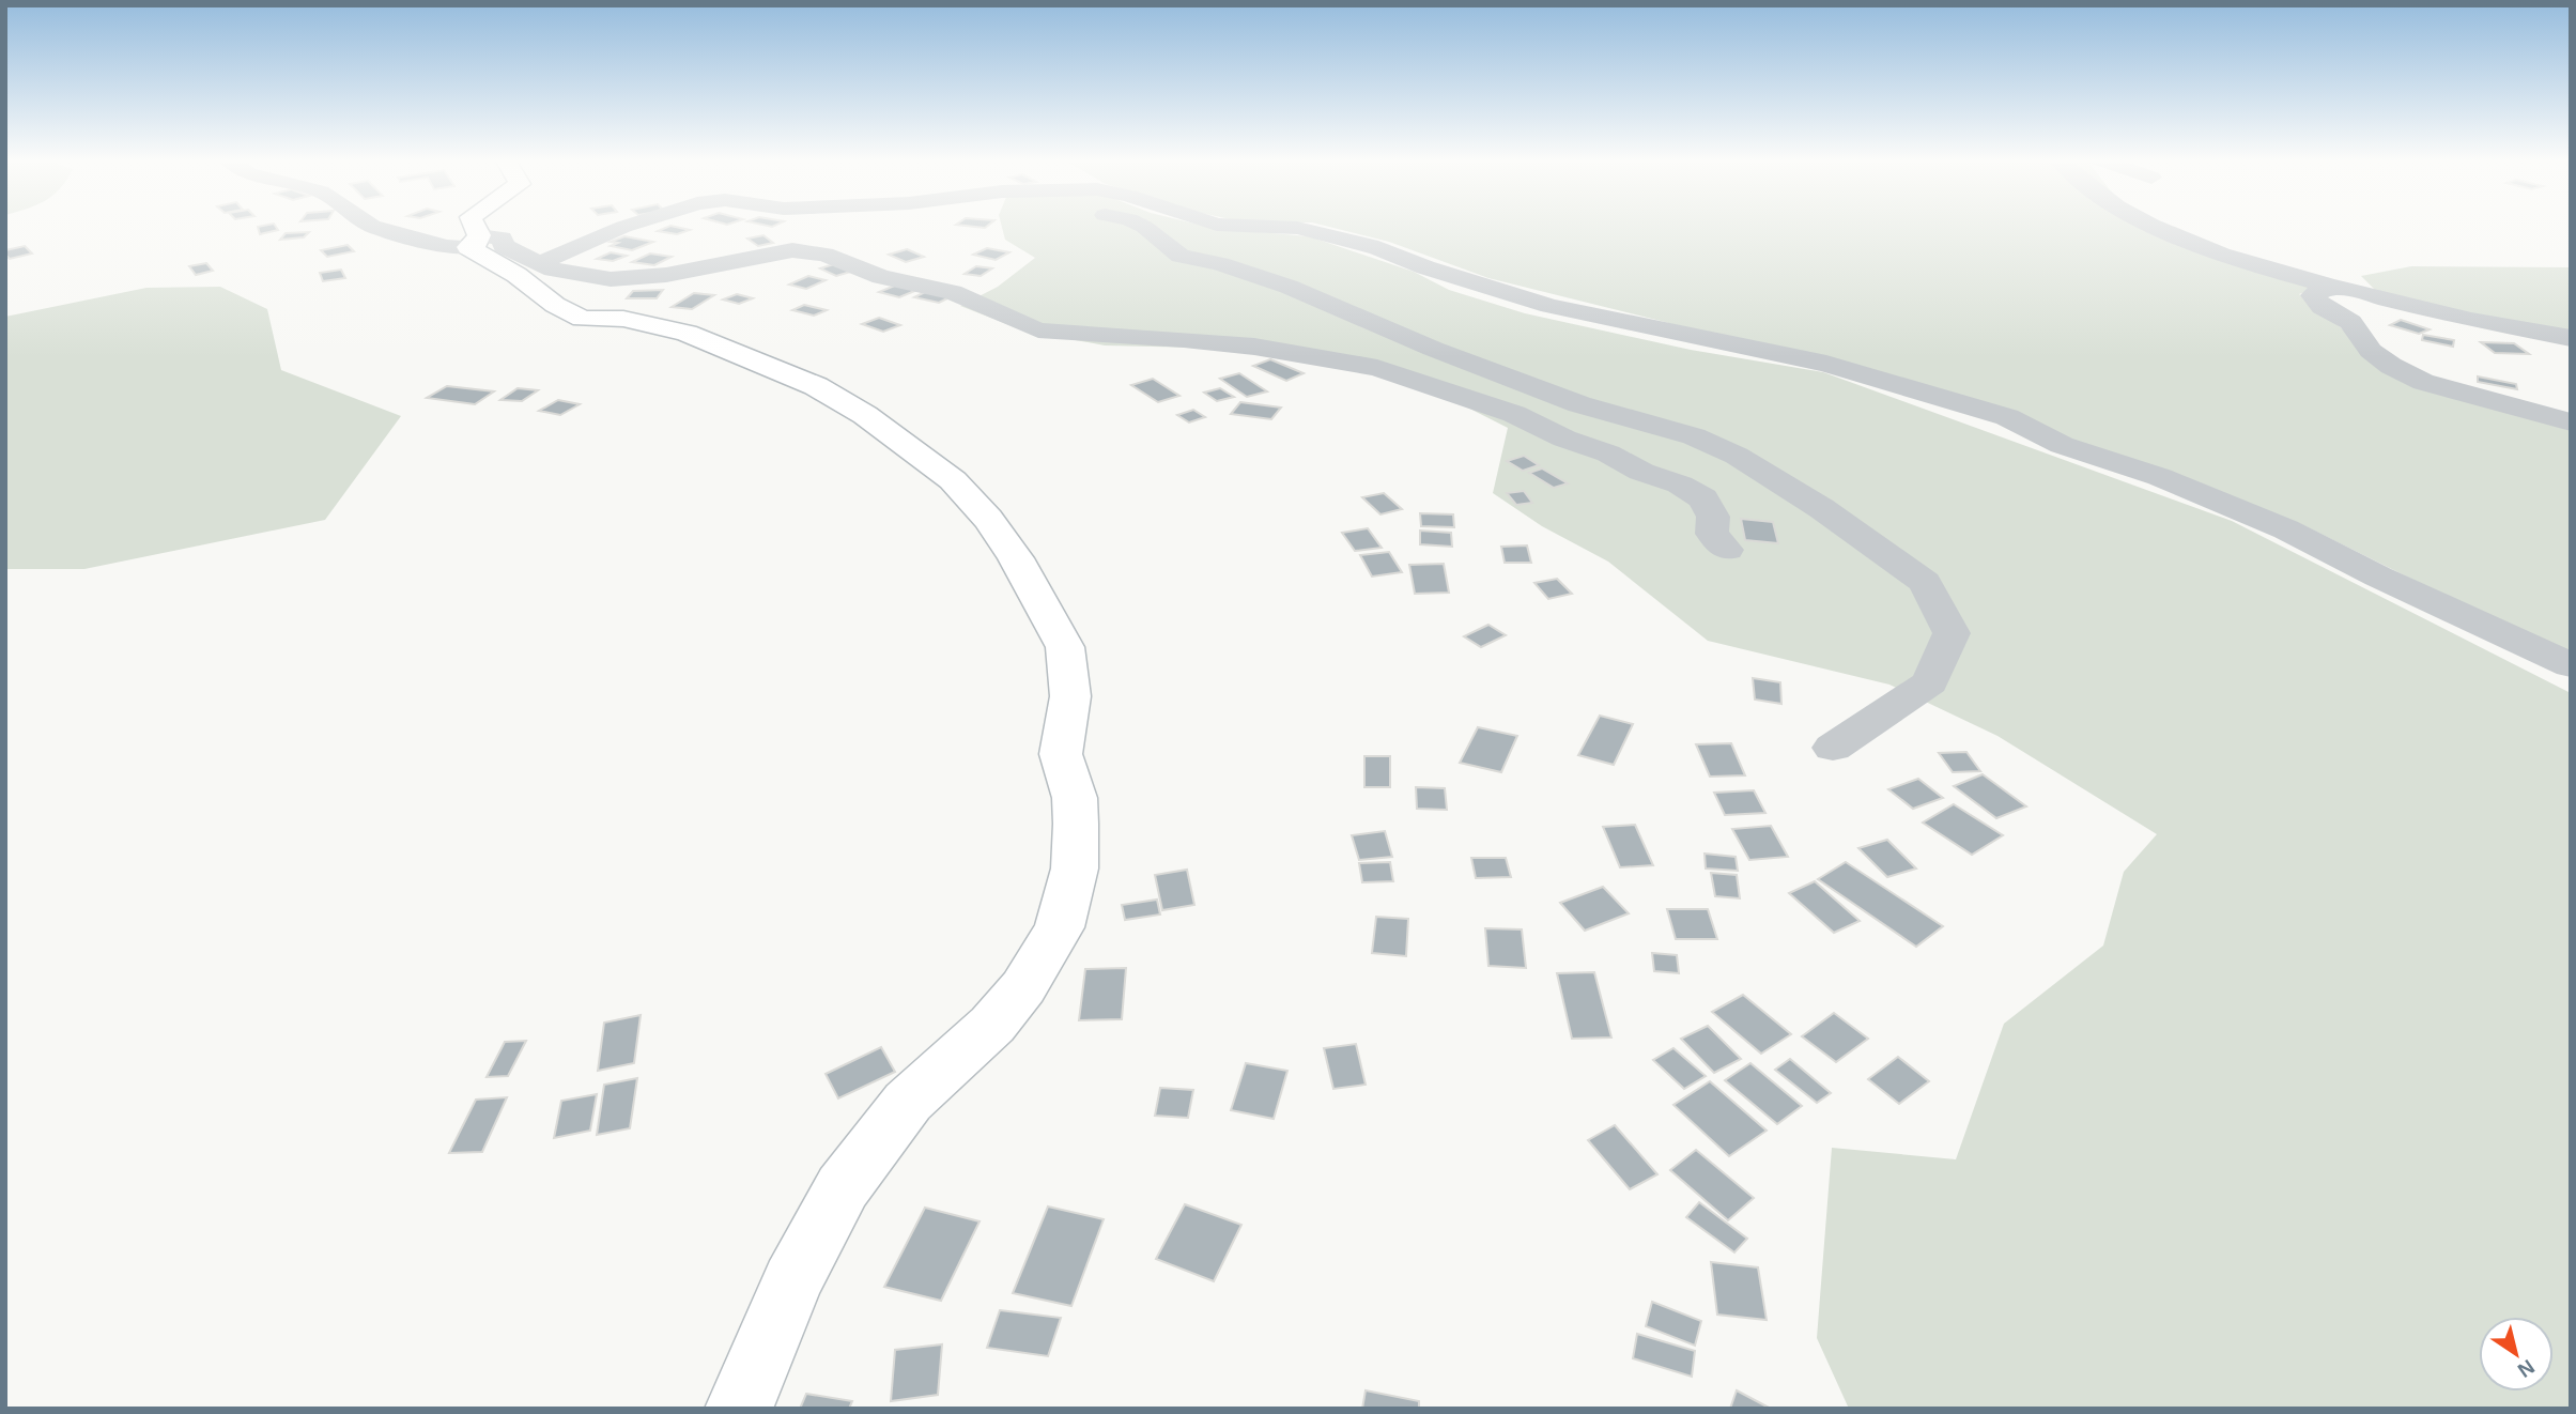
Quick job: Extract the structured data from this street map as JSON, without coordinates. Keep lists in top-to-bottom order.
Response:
{
  "north": "bottom right"
}
